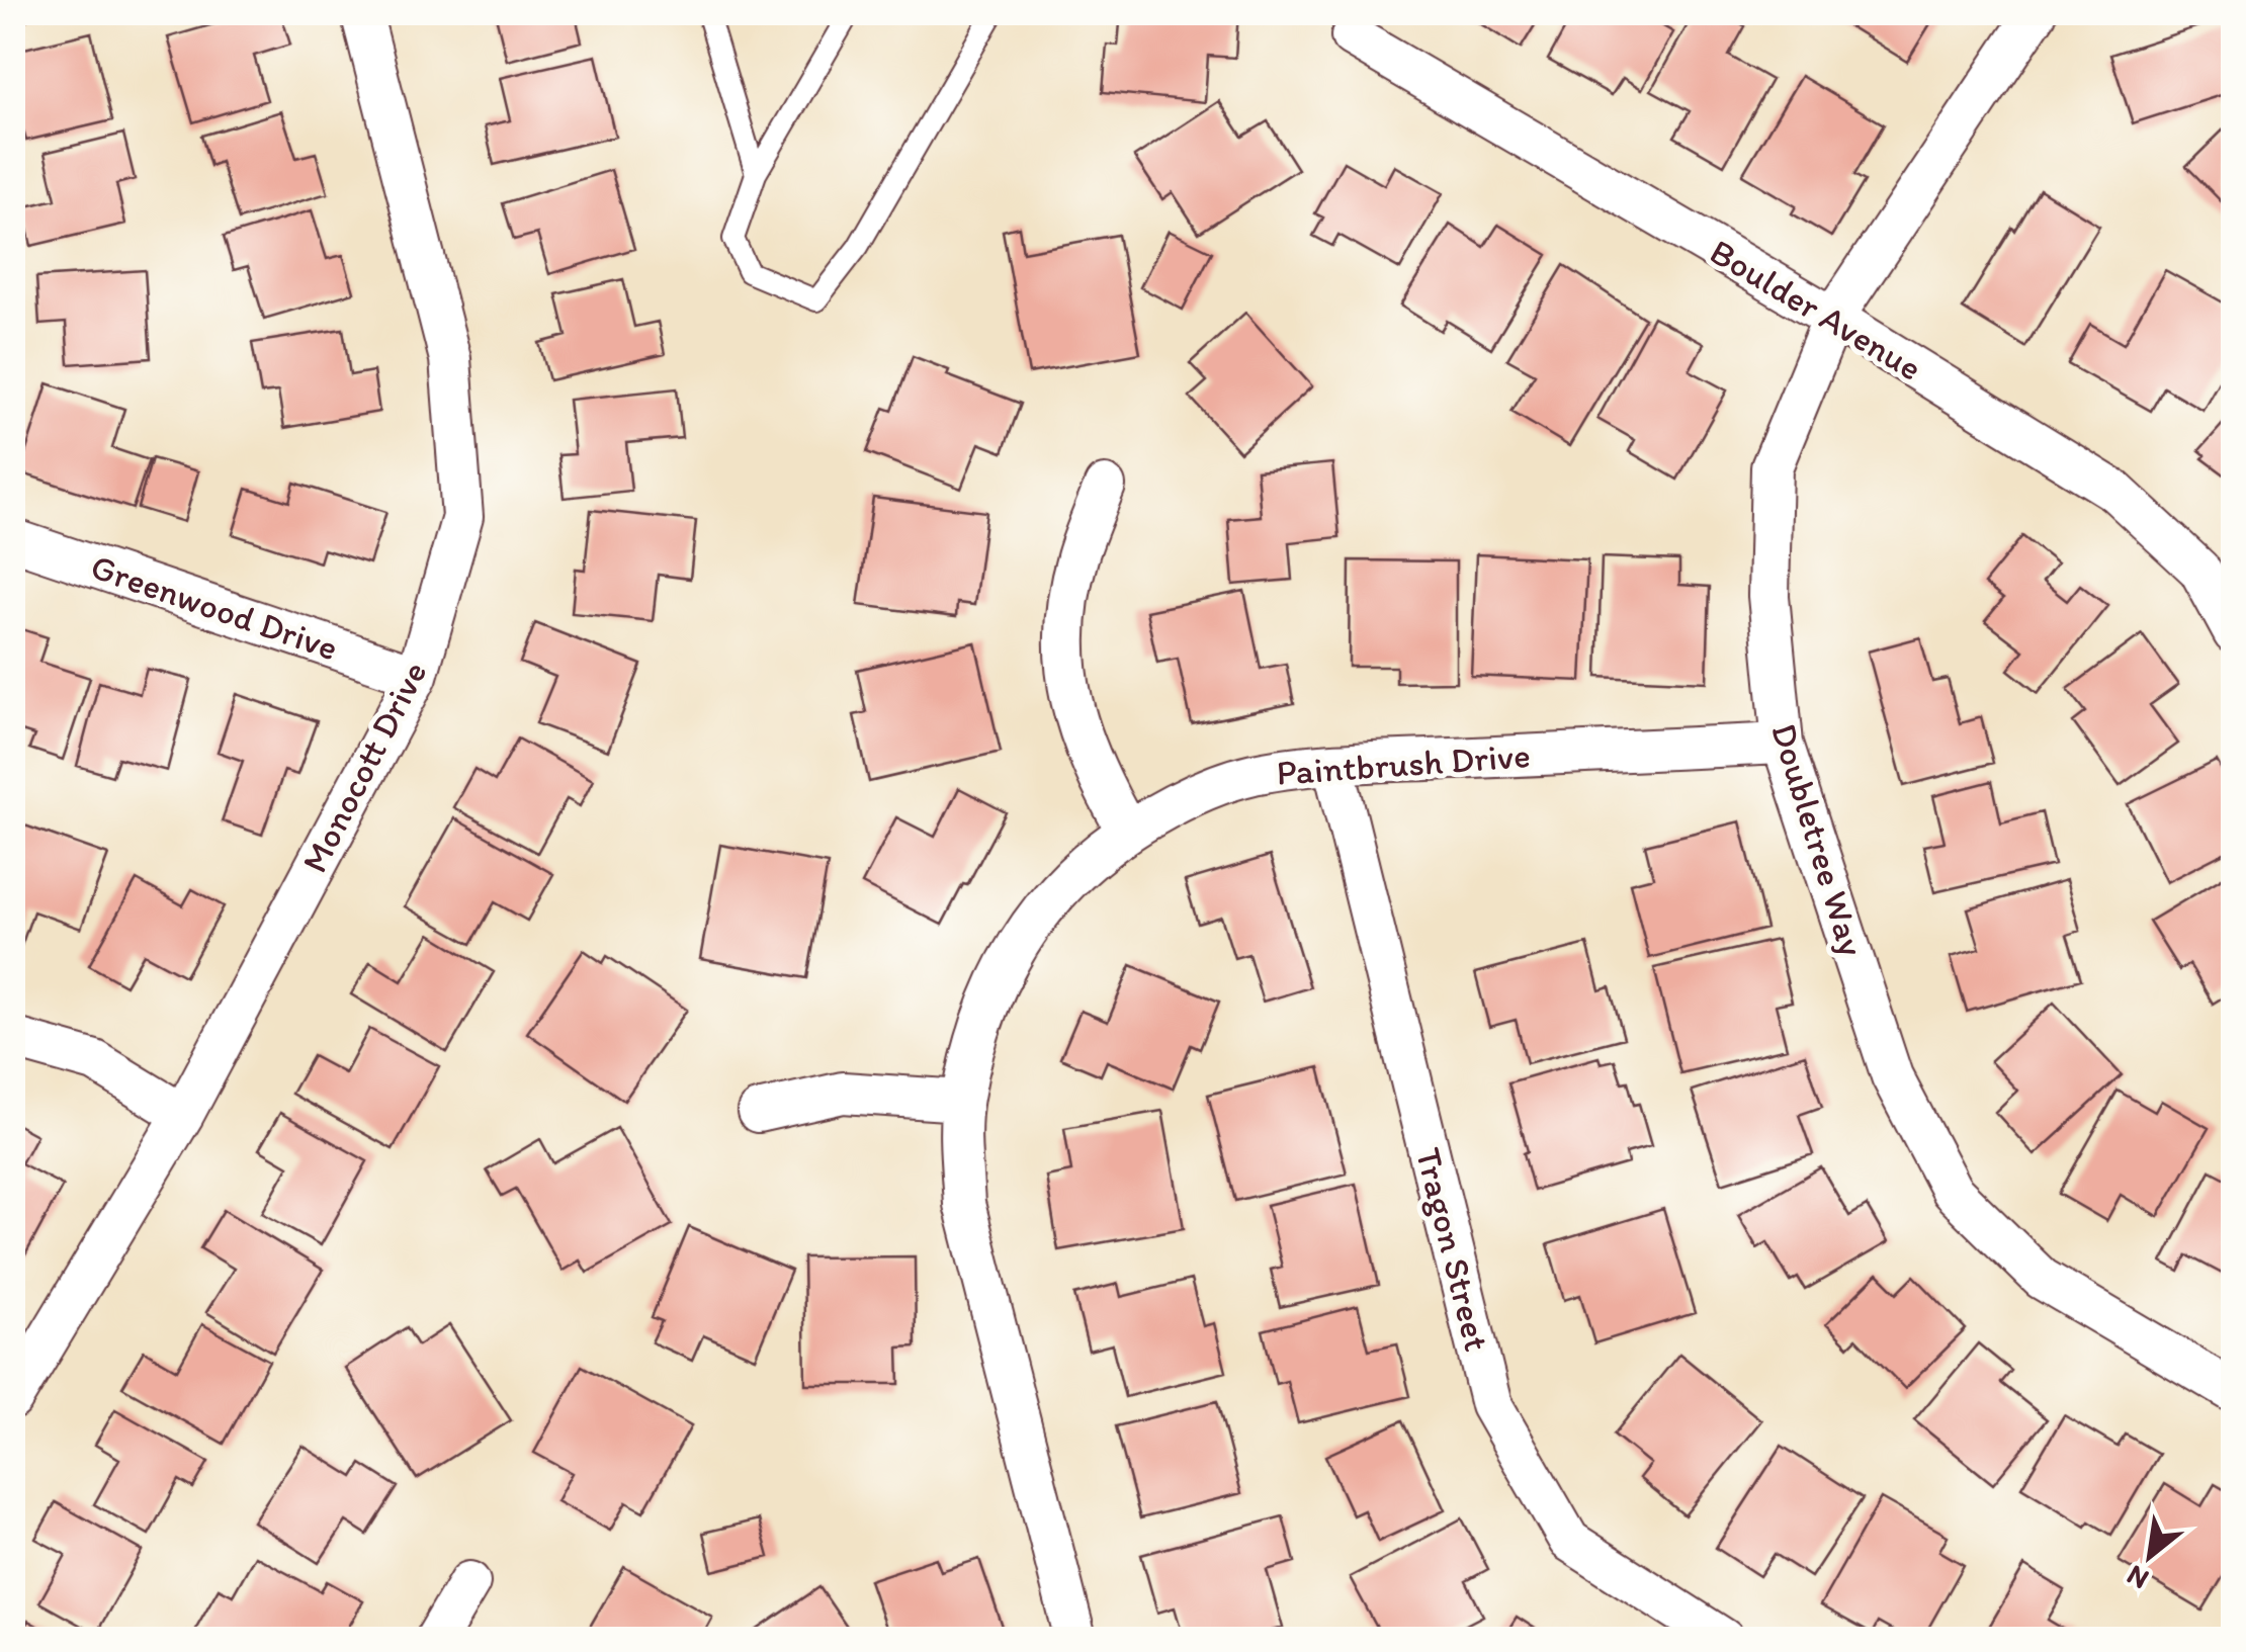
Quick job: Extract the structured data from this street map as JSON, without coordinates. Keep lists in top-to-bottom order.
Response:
{
  "streets": {
    "street": [
      "Boulder Avenue",
      "Greenwood Drive",
      "Paintbrush Drive",
      "Monocott Drive",
      "Doubletree Way",
      "Tragon Street"
    ]
  },
  "crossings": [
    ["Boulder Avenue", "Doubletree Way"],
    ["Greenwood Drive", "Monocott Drive"],
    ["Paintbrush Drive", "Doubletree Way"],
    ["Paintbrush Drive", "Tragon Street"]
  ],
  "north": "bottom left"
}
